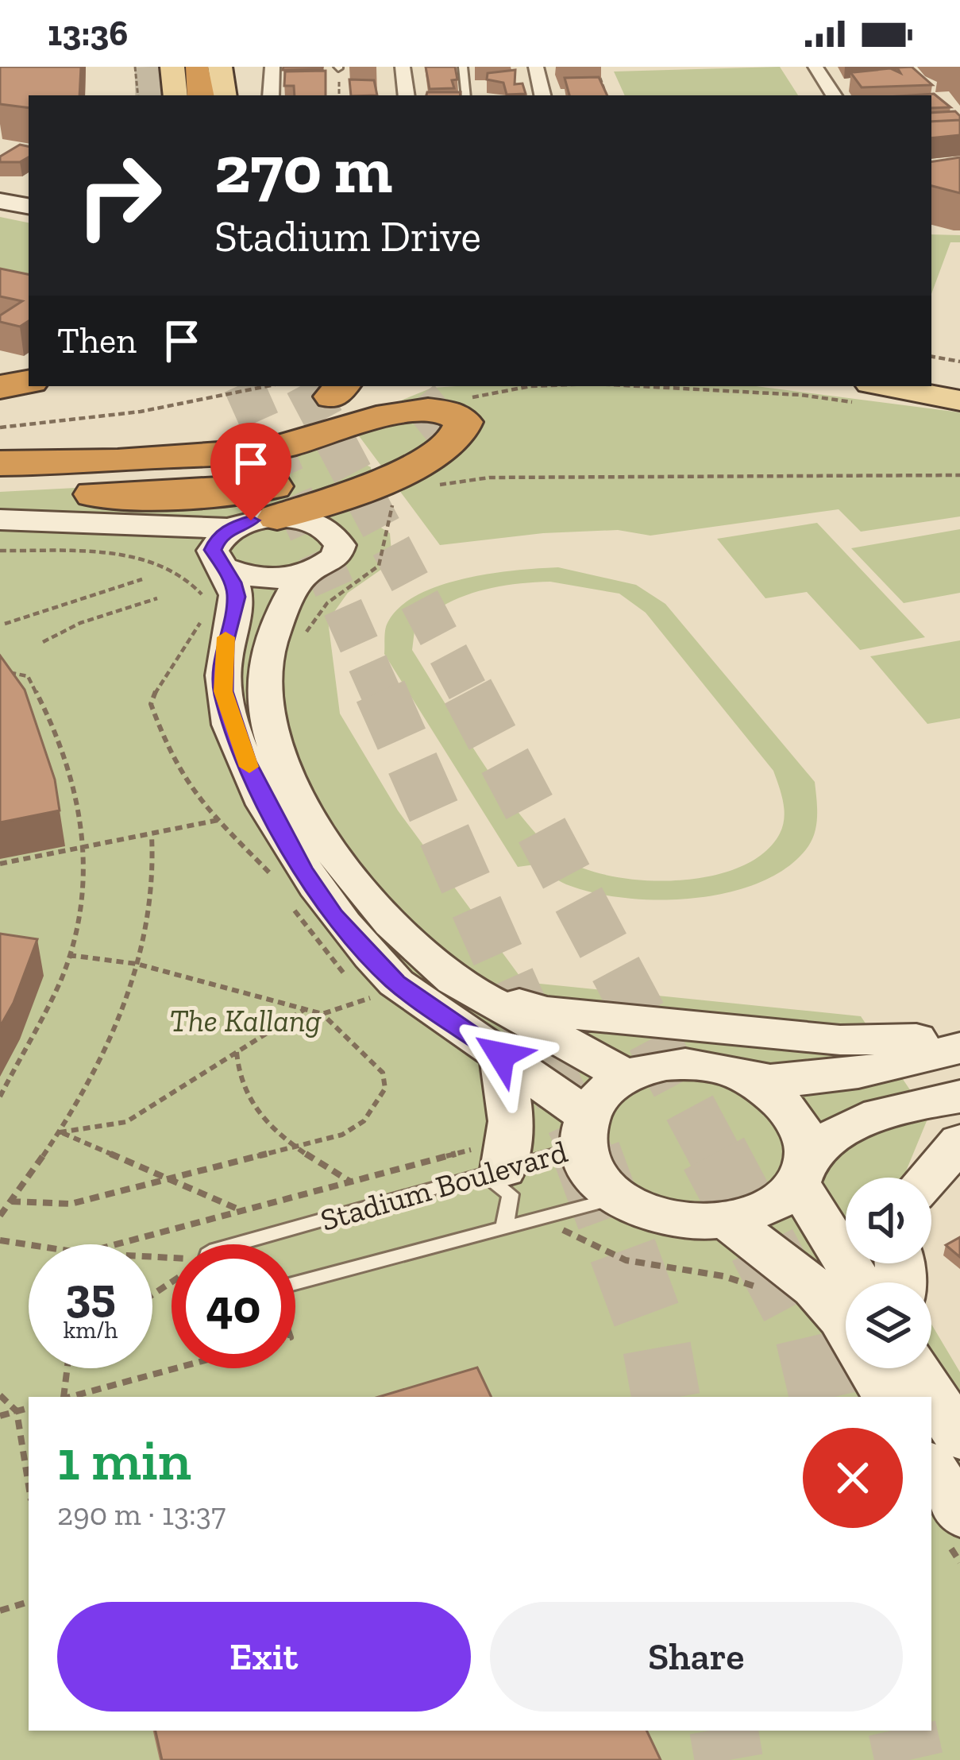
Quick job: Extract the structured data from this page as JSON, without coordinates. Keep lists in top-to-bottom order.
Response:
{
  "streets": {
    "street": ["Stadium Boulevard"]
  },
  "parks": ["The Kallang"],
  "page": {
    "status": "13:36",
    "turn": ["270 m", "Stadium Drive"],
    "then": "Then",
    "speed": "35 km/h",
    "limit": "40",
    "heading": ["1 min", "290 m · 13:37"],
    "buttons": ["Exit", "Share"]
  }
}
